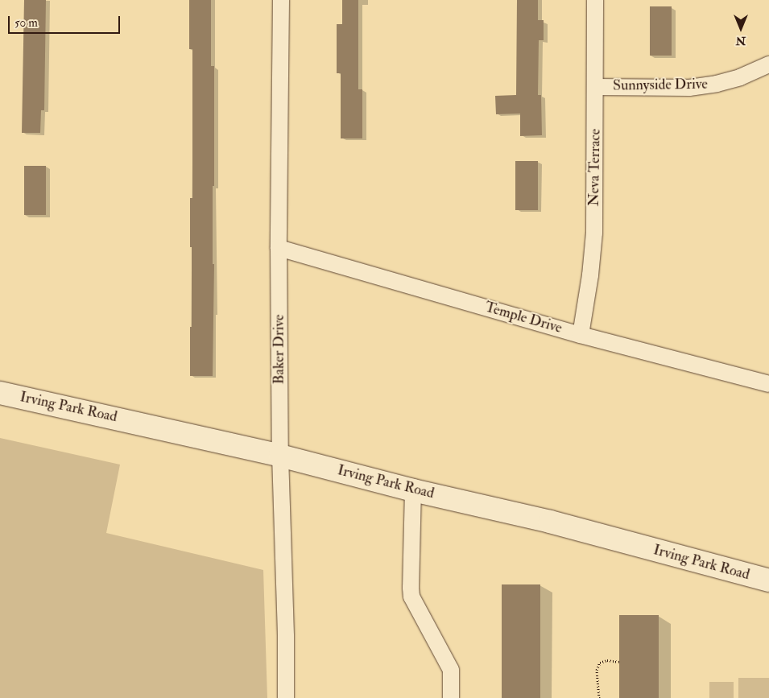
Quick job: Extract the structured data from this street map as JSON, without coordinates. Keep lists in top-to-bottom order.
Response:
{
  "streets": {
    "main road": ["Irving Park Road"],
    "street": [
      "Sunnyside Drive",
      "Neva Terrace",
      "Temple Drive",
      "Baker Drive"
    ]
  },
  "crossings": [
    ["Sunnyside Drive", "Neva Terrace"],
    ["Neva Terrace", "Temple Drive"],
    ["Temple Drive", "Baker Drive"],
    ["Baker Drive", "Irving Park Road"]
  ],
  "scale_bar": "50 m",
  "north": "bottom"
}
